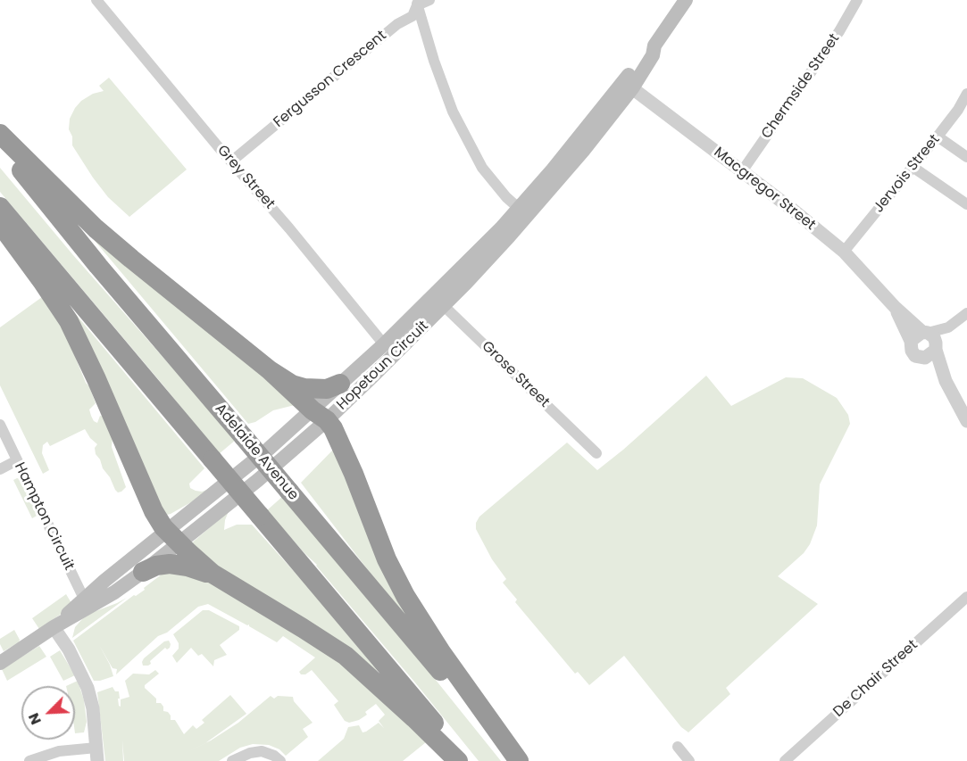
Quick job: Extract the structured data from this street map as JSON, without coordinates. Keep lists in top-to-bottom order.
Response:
{
  "streets": {
    "highway": ["Adelaide Avenue"],
    "main road": ["Grey Street", "Hopetoun Circuit"],
    "street": [
      "Fergusson Crescent",
      "Chermside Street",
      "Jervois Street",
      "Macgregor Street",
      "Grose Street",
      "Hampton Circuit",
      "De Chair Street"
    ]
  },
  "crossings": [
    ["Fergusson Crescent", "Grey Street"],
    ["Chermside Street", "Macgregor Street"],
    ["Jervois Street", "Macgregor Street"],
    ["Grey Street", "Hopetoun Circuit"],
    ["Macgregor Street", "Hopetoun Circuit"],
    ["Hopetoun Circuit", "Grose Street"],
    ["Hopetoun Circuit", "Hampton Circuit"]
  ],
  "north": "bottom left"
}
